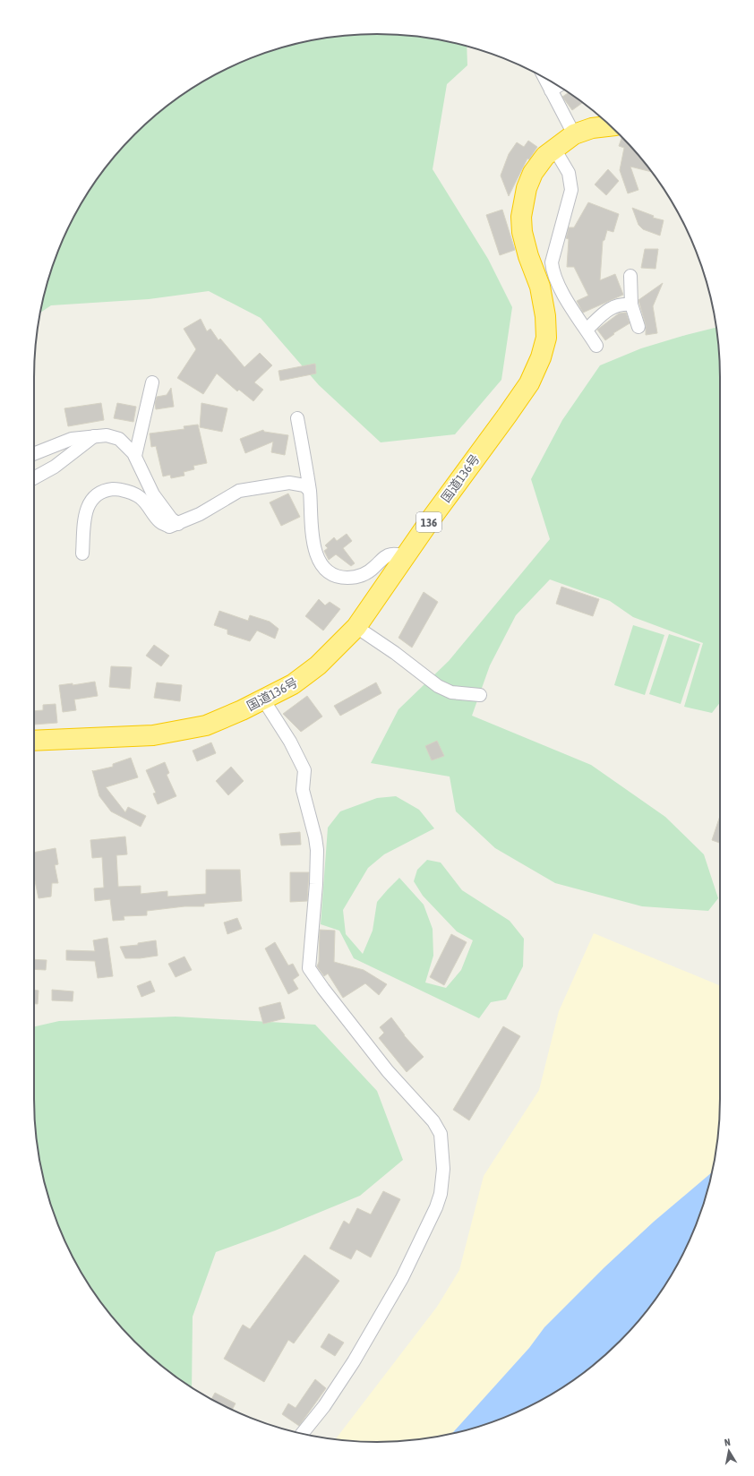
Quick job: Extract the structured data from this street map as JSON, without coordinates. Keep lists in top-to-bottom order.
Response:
{
  "streets": {
    "highway": ["国道136号", "136"]
  },
  "north": "top"
}
